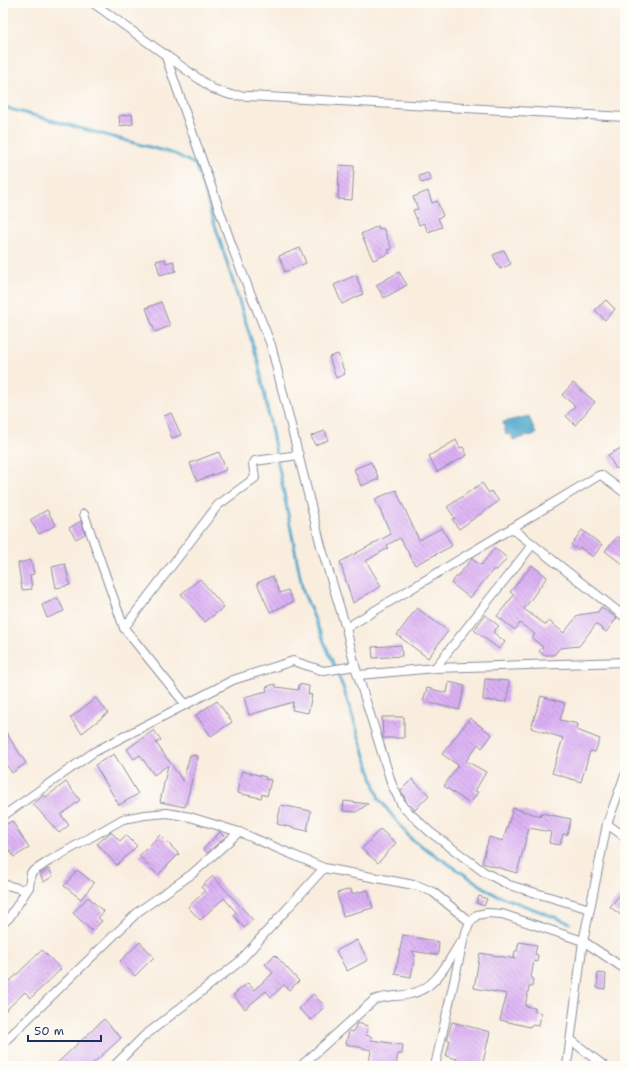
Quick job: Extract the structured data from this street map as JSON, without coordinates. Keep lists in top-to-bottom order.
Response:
{
  "scale_bar": "50 m"
}
